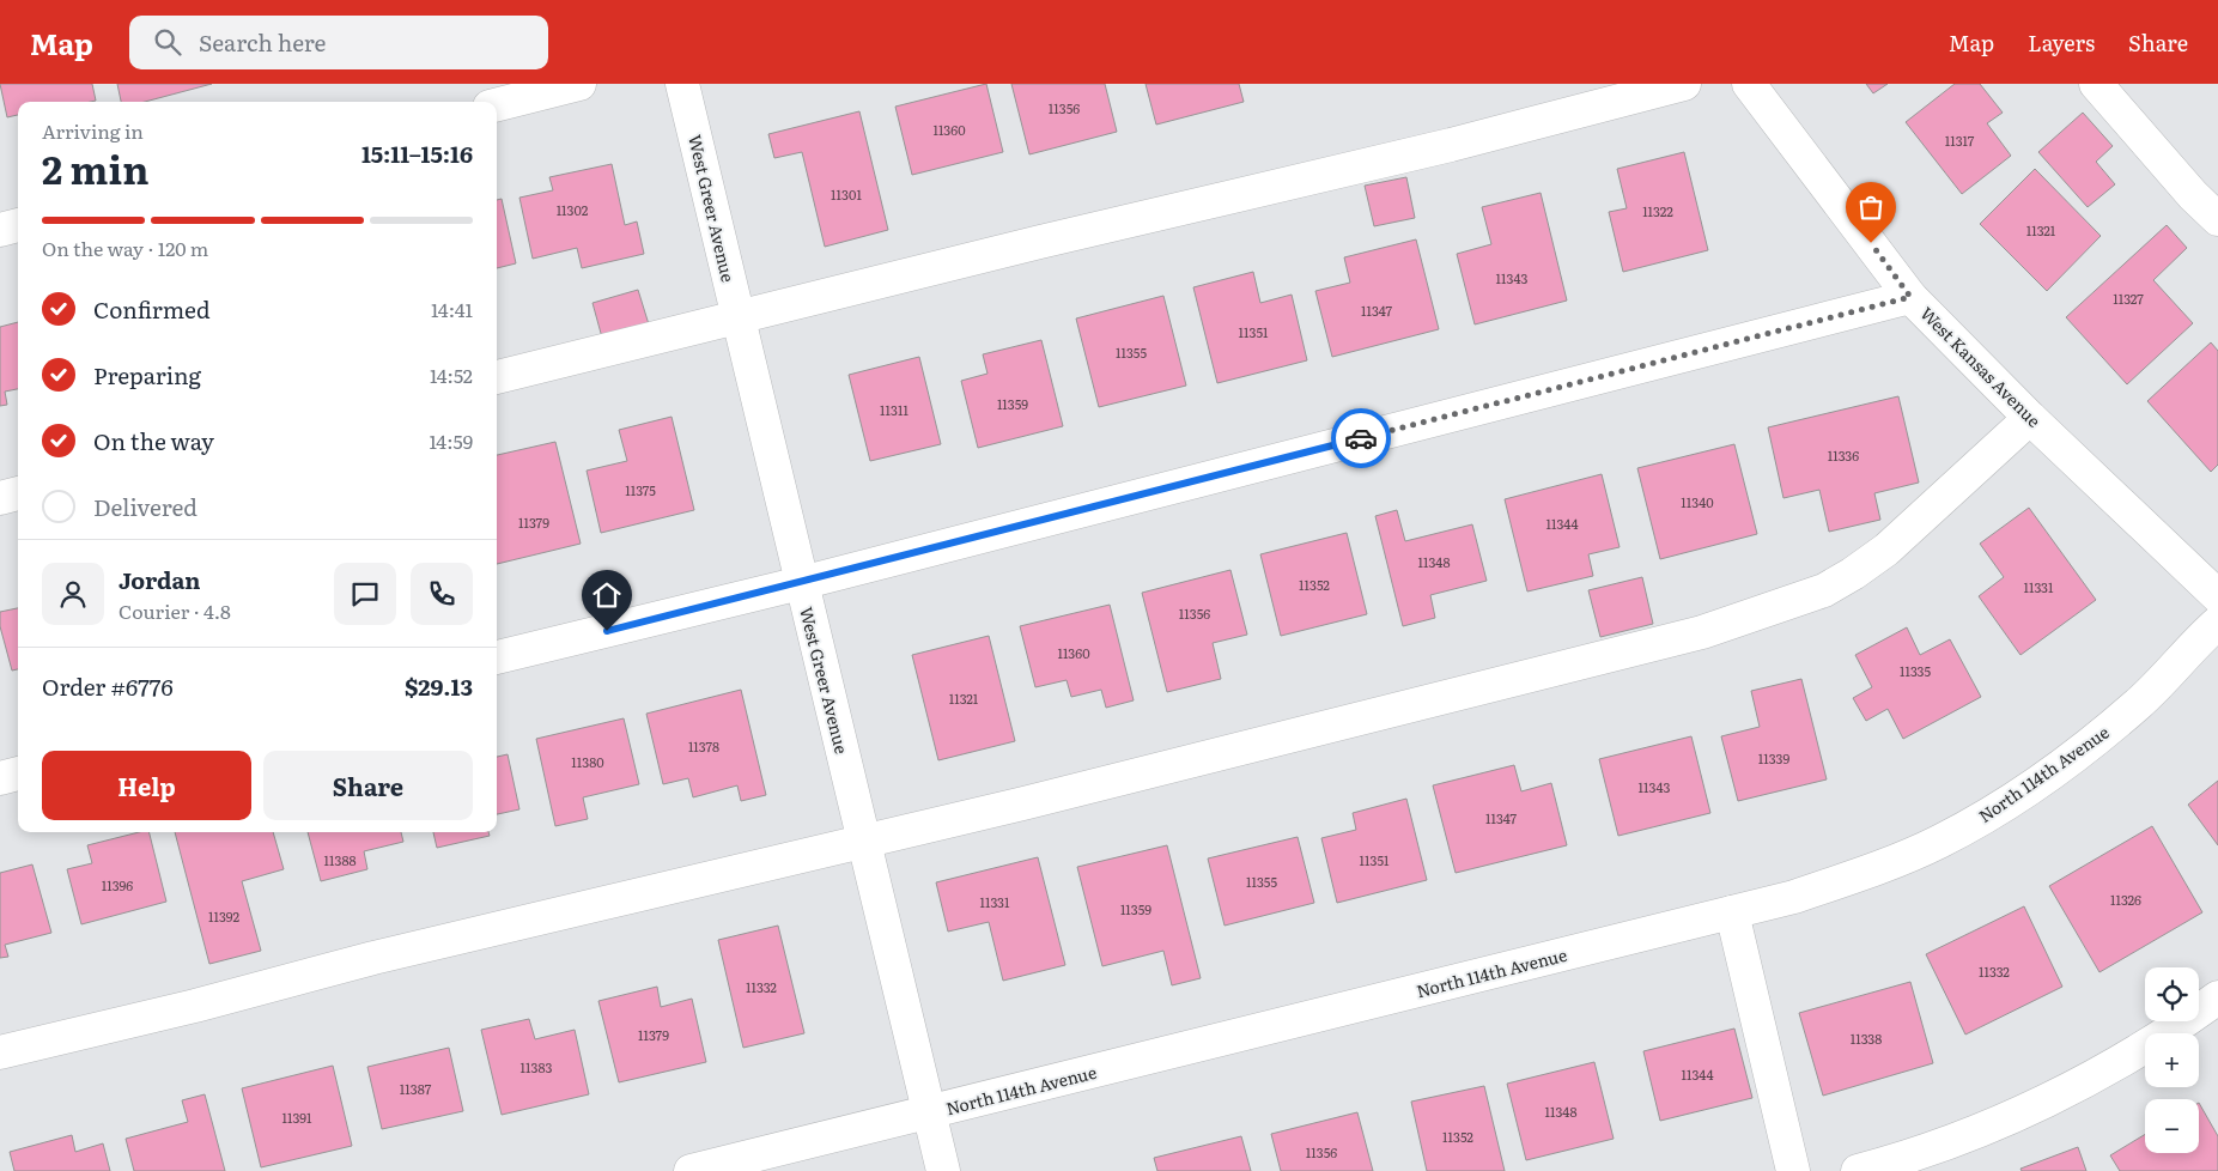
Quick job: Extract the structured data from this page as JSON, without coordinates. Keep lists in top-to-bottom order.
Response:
{
  "streets": {
    "street": ["West Greer Avenue", "West Kansas Avenue", "North 114th Avenue"]
  },
  "crossings": [
    ["West Greer Avenue", "North 114th Avenue"]
  ],
  "house_numbers": [
    "11356",
    "11360",
    "11317",
    "11301",
    "11302",
    "11322",
    "11321",
    "11343",
    "11327",
    "11347",
    "11351",
    "11355",
    "11359",
    "11311",
    "11336",
    "11375",
    "11340",
    "11379",
    "11344",
    "11348",
    "11352",
    "11331",
    "11356",
    "11360",
    "11335",
    "11321",
    "11378",
    "11339",
    "11380",
    "11343",
    "11347",
    "11388",
    "11351",
    "11355",
    "11396",
    "11326",
    "11331",
    "11359",
    "11392",
    "11332",
    "11332",
    "11379",
    "11338",
    "11383",
    "11344",
    "11387",
    "11348",
    "11391",
    "11352",
    "11356"
  ],
  "page": {
    "header": "Map",
    "search": "Search here",
    "nav": ["Map", "Layers", "Share"],
    "heading": ["2 min", "Arriving in", "15:11–15:16"],
    "panel": [
      "Jordan",
      "Courier · 4.8",
      "Order #6776",
      "$29.13"
    ],
    "bar": "On the way · 120 m",
    "list": [
      ["Confirmed", "14:41"],
      ["Preparing", "14:52"],
      ["On the way", "14:59"],
      "Delivered"
    ],
    "buttons": ["Help", "Share"],
    "map_buttons": ["+", "−"]
  }
}
